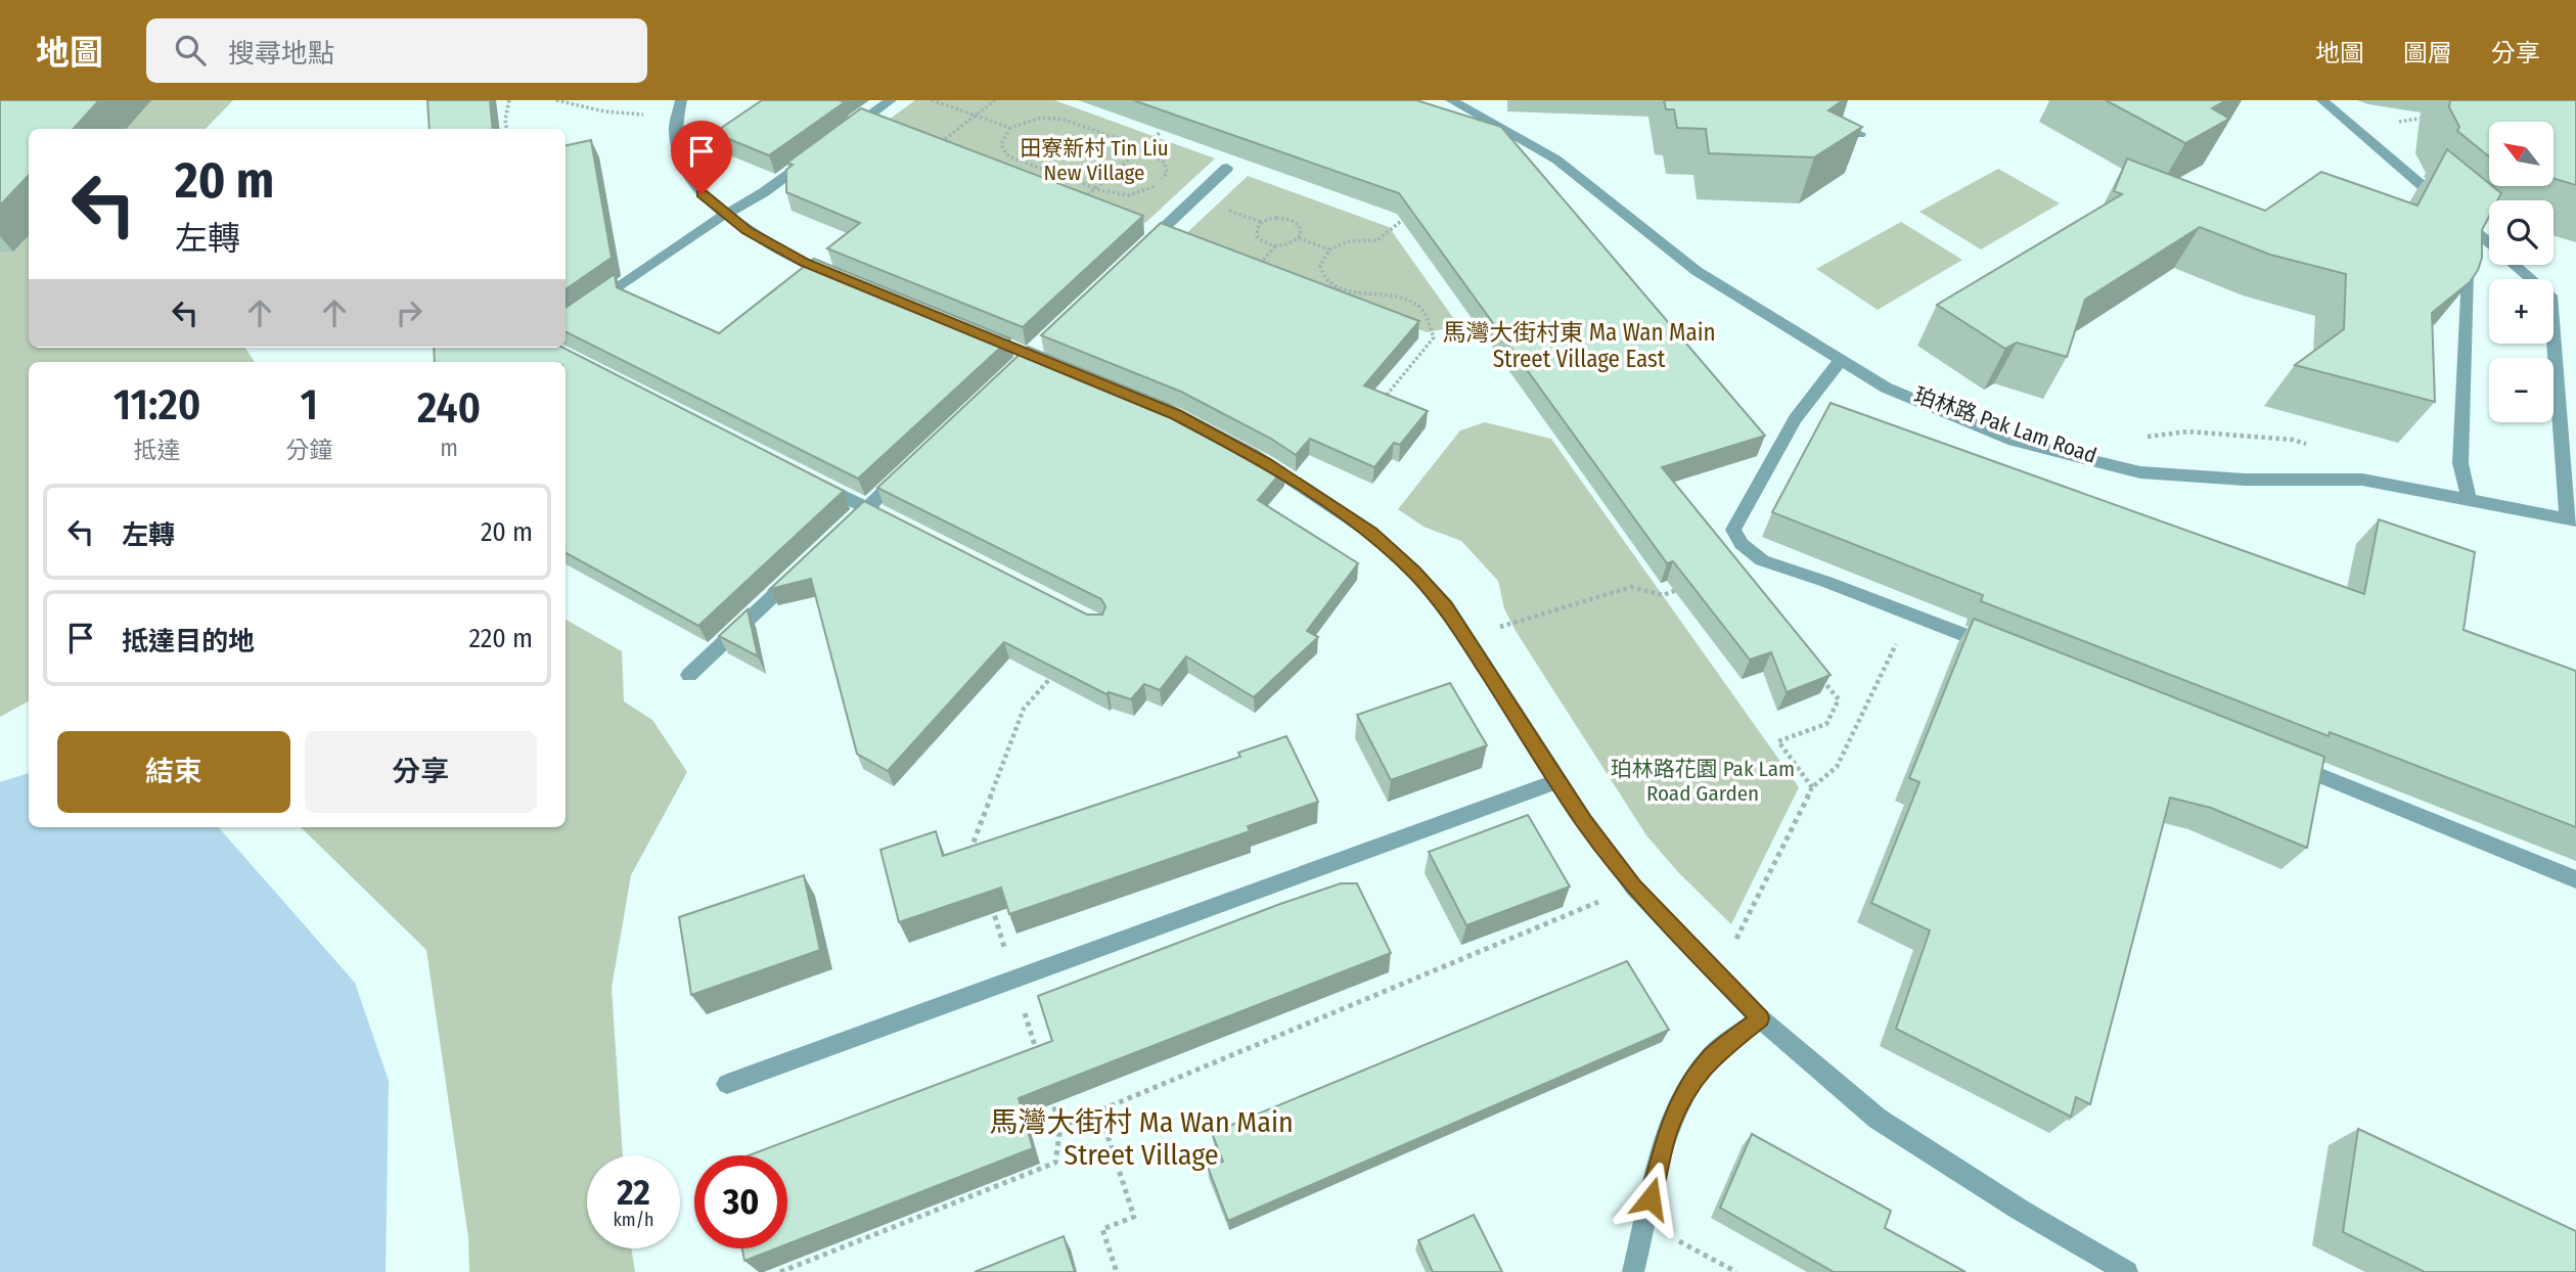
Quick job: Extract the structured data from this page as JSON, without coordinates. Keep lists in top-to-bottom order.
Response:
{
  "streets": {
    "street": ["珀林路 Pak Lam Road"]
  },
  "districts": ["田寮新村 Tin Liu New Village", "馬灣大街村東 Ma Wan Main Street Village East", "馬灣大街村 Ma Wan Main Street Village"],
  "parks": ["珀林路花園 Pak Lam Road Garden"],
  "north": "top left",
  "page": {
    "header": "地圖",
    "search": "搜尋地點",
    "nav": ["地圖", "圖層", "分享"],
    "map_buttons": ["+", "−"],
    "turn": ["20 m", "左轉"],
    "eta": [
      "11:20",
      "抵達",
      "1",
      "分鐘",
      "240",
      "m"
    ],
    "list": [
      {
        "name": "左轉",
        "value": "20 m"
      },
      {
        "name": "抵達目的地",
        "value": "220 m"
      }
    ],
    "buttons": ["結束", "分享"],
    "speed": "22 km/h",
    "limit": "30"
  }
}
